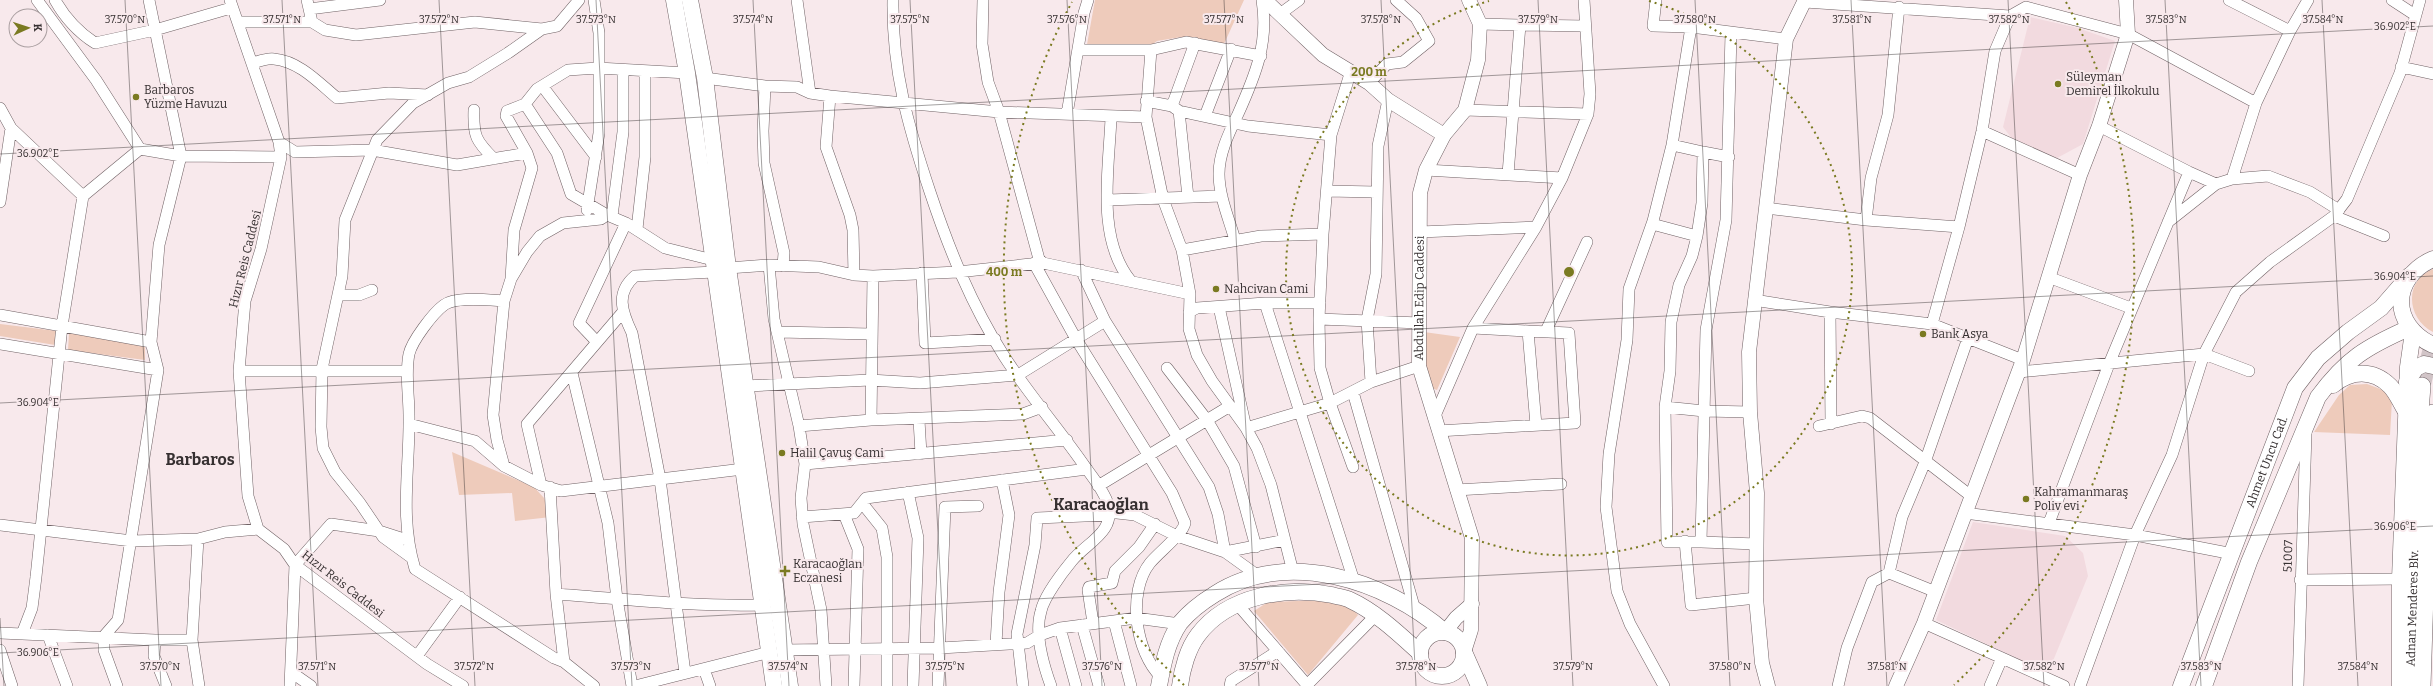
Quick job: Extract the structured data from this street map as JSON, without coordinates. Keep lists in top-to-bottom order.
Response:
{
  "streets": {
    "main road": ["Ahmet Uncu Cad.", "Adnan Menderes Blv."],
    "street": ["Hızır Reis Caddesi", "Abdullah Edip Caddesi", "51007"]
  },
  "crossings": [
    ["Ahmet Uncu Cad.", "51007"]
  ],
  "districts": ["Barbaros", "Karacaoğlan"],
  "places": {
    "other": [
      "Süleyman Demirel İlkokulu",
      "Barbaros Yüzme Havuzu",
      "Nahcivan Cami",
      "Bank Asya",
      "Halil Çavuş Cami",
      "Kahramanmaraş Poliv evi"
    ],
    "health": ["Karacaoğlan Eczanesi"]
  },
  "north": "right",
  "coordinates": [
    "37.570°N",
    "37.571°N",
    "37.572°N",
    "37.573°N",
    "37.574°N",
    "37.575°N",
    "37.576°N",
    "37.577°N",
    "37.578°N",
    "37.579°N",
    "37.580°N",
    "37.581°N",
    "37.582°N",
    "37.583°N",
    "37.584°N",
    "36.902°E",
    "36.904°E",
    "36.906°E"
  ],
  "rings": ["200 m", "400 m"]
}
